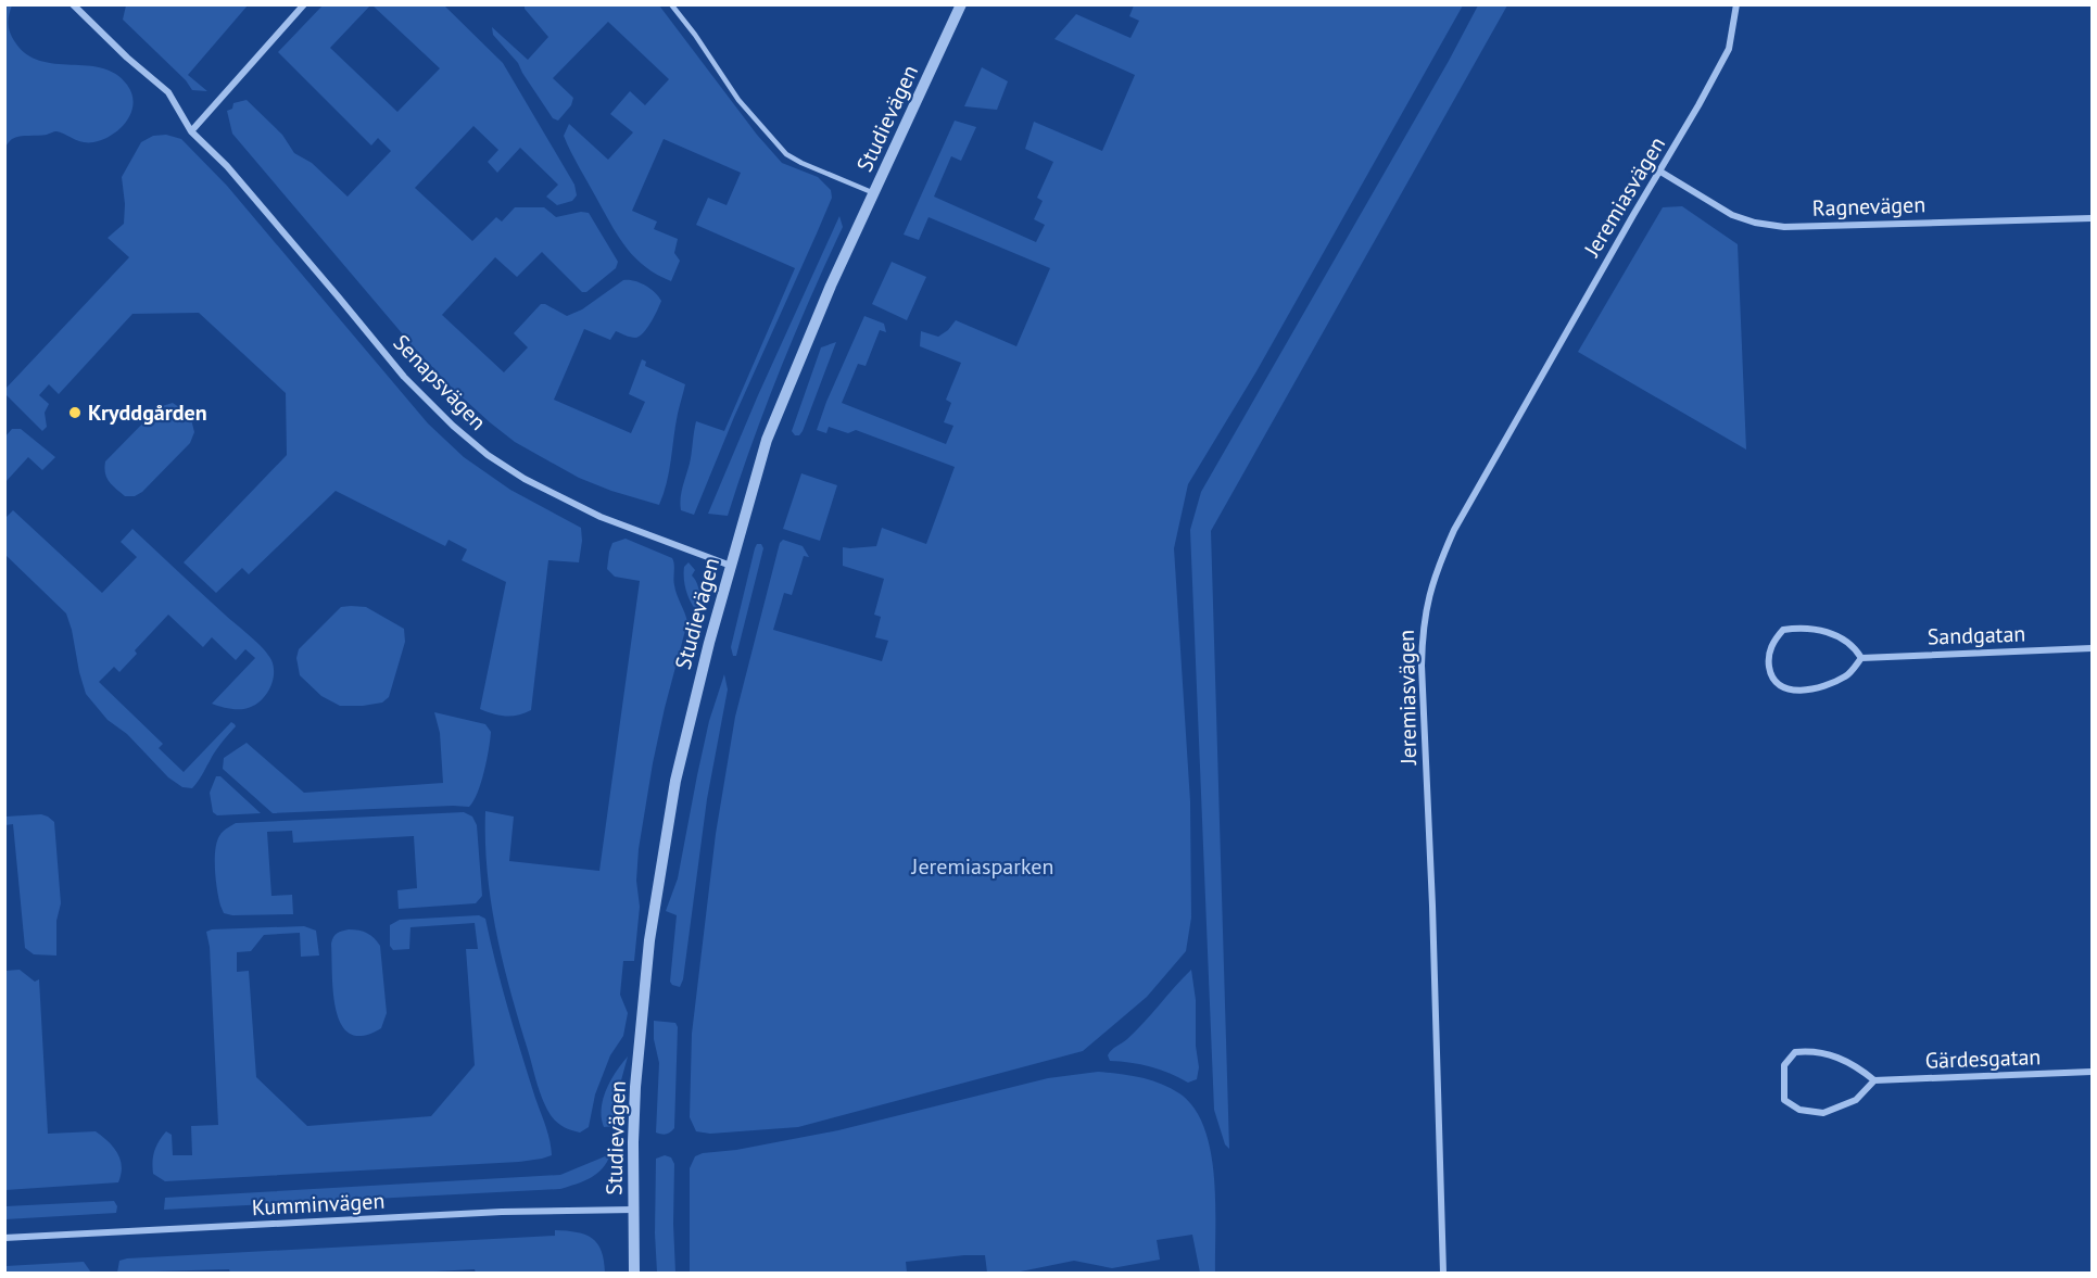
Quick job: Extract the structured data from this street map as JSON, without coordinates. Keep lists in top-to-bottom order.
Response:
{
  "streets": {
    "street": [
      "Studievägen",
      "Jeremiasvägen",
      "Ragnevägen",
      "Senapsvägen",
      "Sandgatan",
      "Gärdesgatan",
      "Kumminvägen"
    ]
  },
  "crossings": [
    ["Studievägen", "Senapsvägen"],
    ["Studievägen", "Kumminvägen"],
    ["Jeremiasvägen", "Ragnevägen"]
  ],
  "parks": ["Jeremiasparken"],
  "places": ["Kryddgården"]
}
